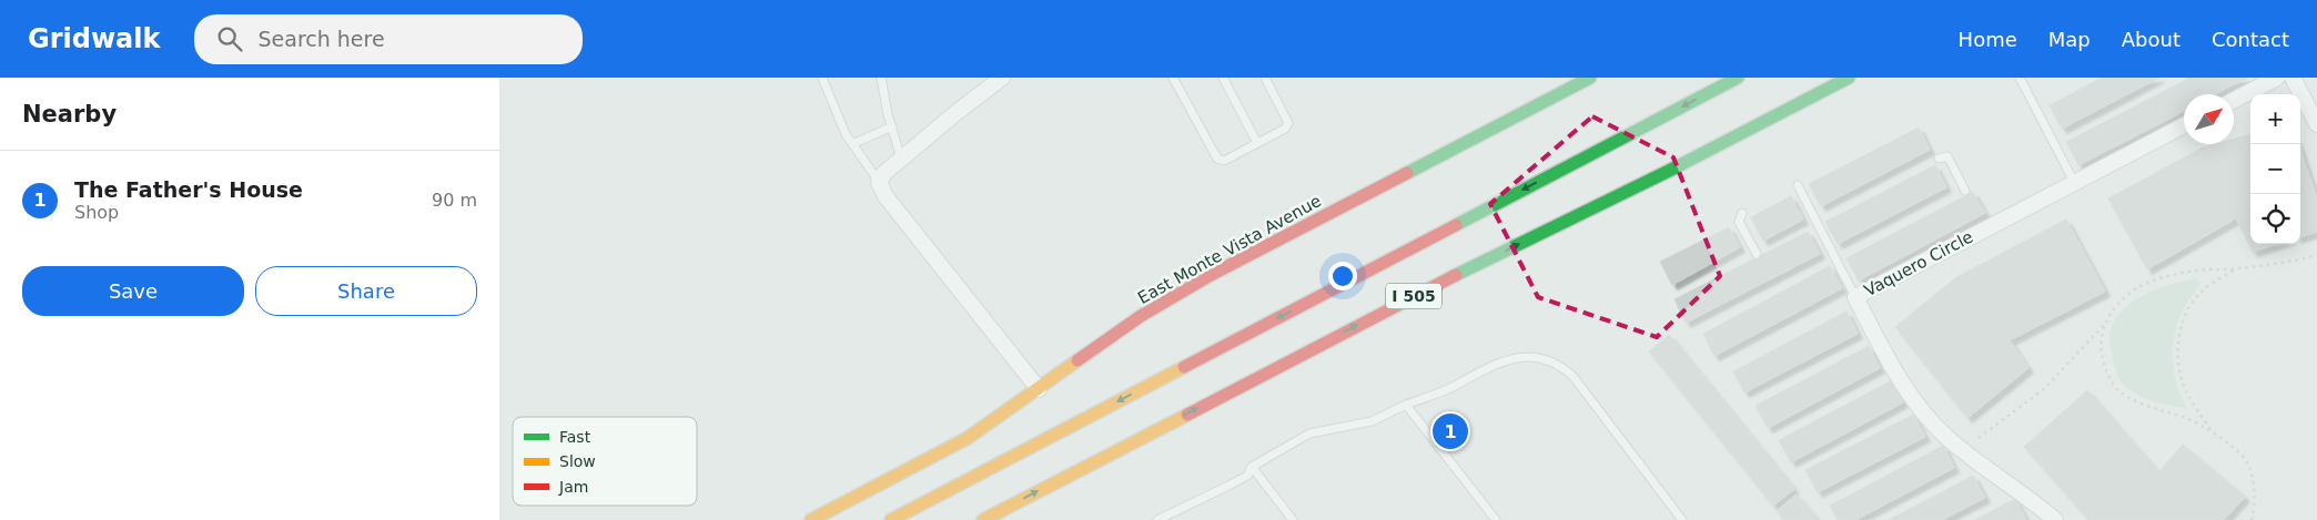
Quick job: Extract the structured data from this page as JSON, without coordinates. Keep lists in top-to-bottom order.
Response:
{
  "streets": {
    "main road": ["East Monte Vista Avenue", "I 505"],
    "street": ["Vaquero Circle"]
  },
  "legend": ["Fast", "Slow", "Jam"],
  "north": "top right",
  "page": {
    "header": "Gridwalk",
    "search": "Search here",
    "nav": [
      "Home",
      "Map",
      "About",
      "Contact"
    ],
    "heading": "Nearby",
    "map_buttons": ["+", "−"],
    "list": [
      {
        "mark": "1",
        "name": "The Father's House",
        "note": "Shop",
        "value": "90 m"
      }
    ],
    "buttons": ["Save", "Share"],
    "pins": "1"
  }
}
